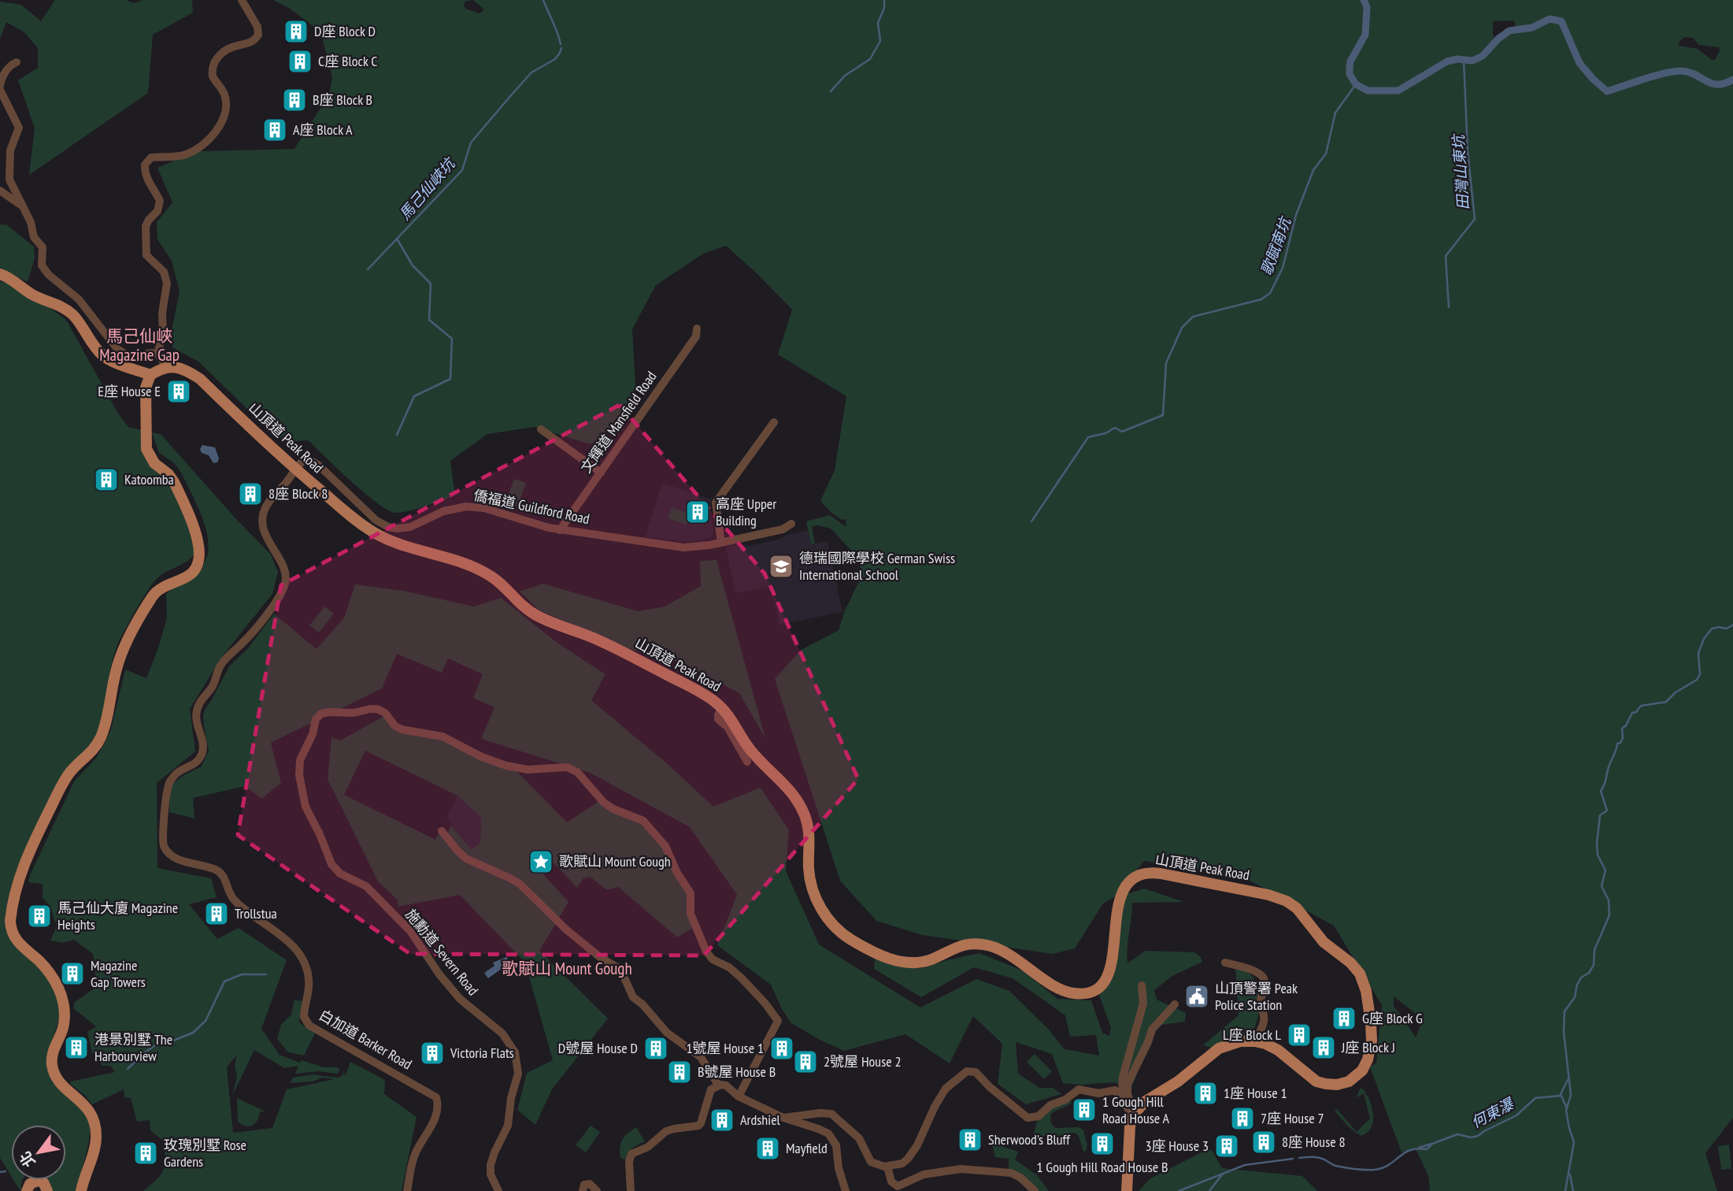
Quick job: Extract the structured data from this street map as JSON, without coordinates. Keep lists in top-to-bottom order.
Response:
{
  "streets": {
    "main road": ["山頂道 Peak Road"],
    "street": [
      "文輝道 Mansfield Road",
      "僑福道 Guildford Road",
      "施勳道 Severn Road",
      "白加道 Barker Road"
    ]
  },
  "crossings": [
    ["文輝道 Mansfield Road", "僑福道 Guildford Road"],
    ["山頂道 Peak Road", "僑福道 Guildford Road"],
    ["山頂道 Peak Road", "白加道 Barker Road"],
    ["僑福道 Guildford Road", "白加道 Barker Road"]
  ],
  "districts": ["馬己仙峽 Magazine Gap", "歌賦山 Mount Gough"],
  "water": [
    "田灣山東坑",
    "馬己仙峽坑",
    "歌賦南坑",
    "何東瀑"
  ],
  "places": {
    "building": [
      "D座 Block D",
      "C座 Block C",
      "B座 Block B",
      "A座 Block A",
      "E座 House E",
      "Katoomba",
      "8座 Block 8",
      "高座 Upper Building",
      "Trollstua",
      "馬己仙大廈 Magazine Heights",
      "Magazine Gap Towers",
      "G座 Block G",
      "L座 Block L",
      "港景別墅 The Harbourview",
      "J座 Block J",
      "D號屋 House D",
      "1號屋 House 1",
      "Victoria Flats",
      "2號屋 House 2",
      "B號屋 House B",
      "1座 House 1",
      "1 Gough Hill Road House A",
      "7座 House 7",
      "Ardshiel",
      "Sherwood's Bluff",
      "8座 House 8",
      "1 Gough Hill Road House B",
      "3座 House 3",
      "Mayfield",
      "玫瑰別墅 Rose Gardens"
    ],
    "school or university": ["德瑞國際學校 German Swiss International School"],
    "place": ["歌賦山 Mount Gough"],
    "public building": ["山頂警署 Peak Police Station"]
  },
  "north": "bottom left"
}
